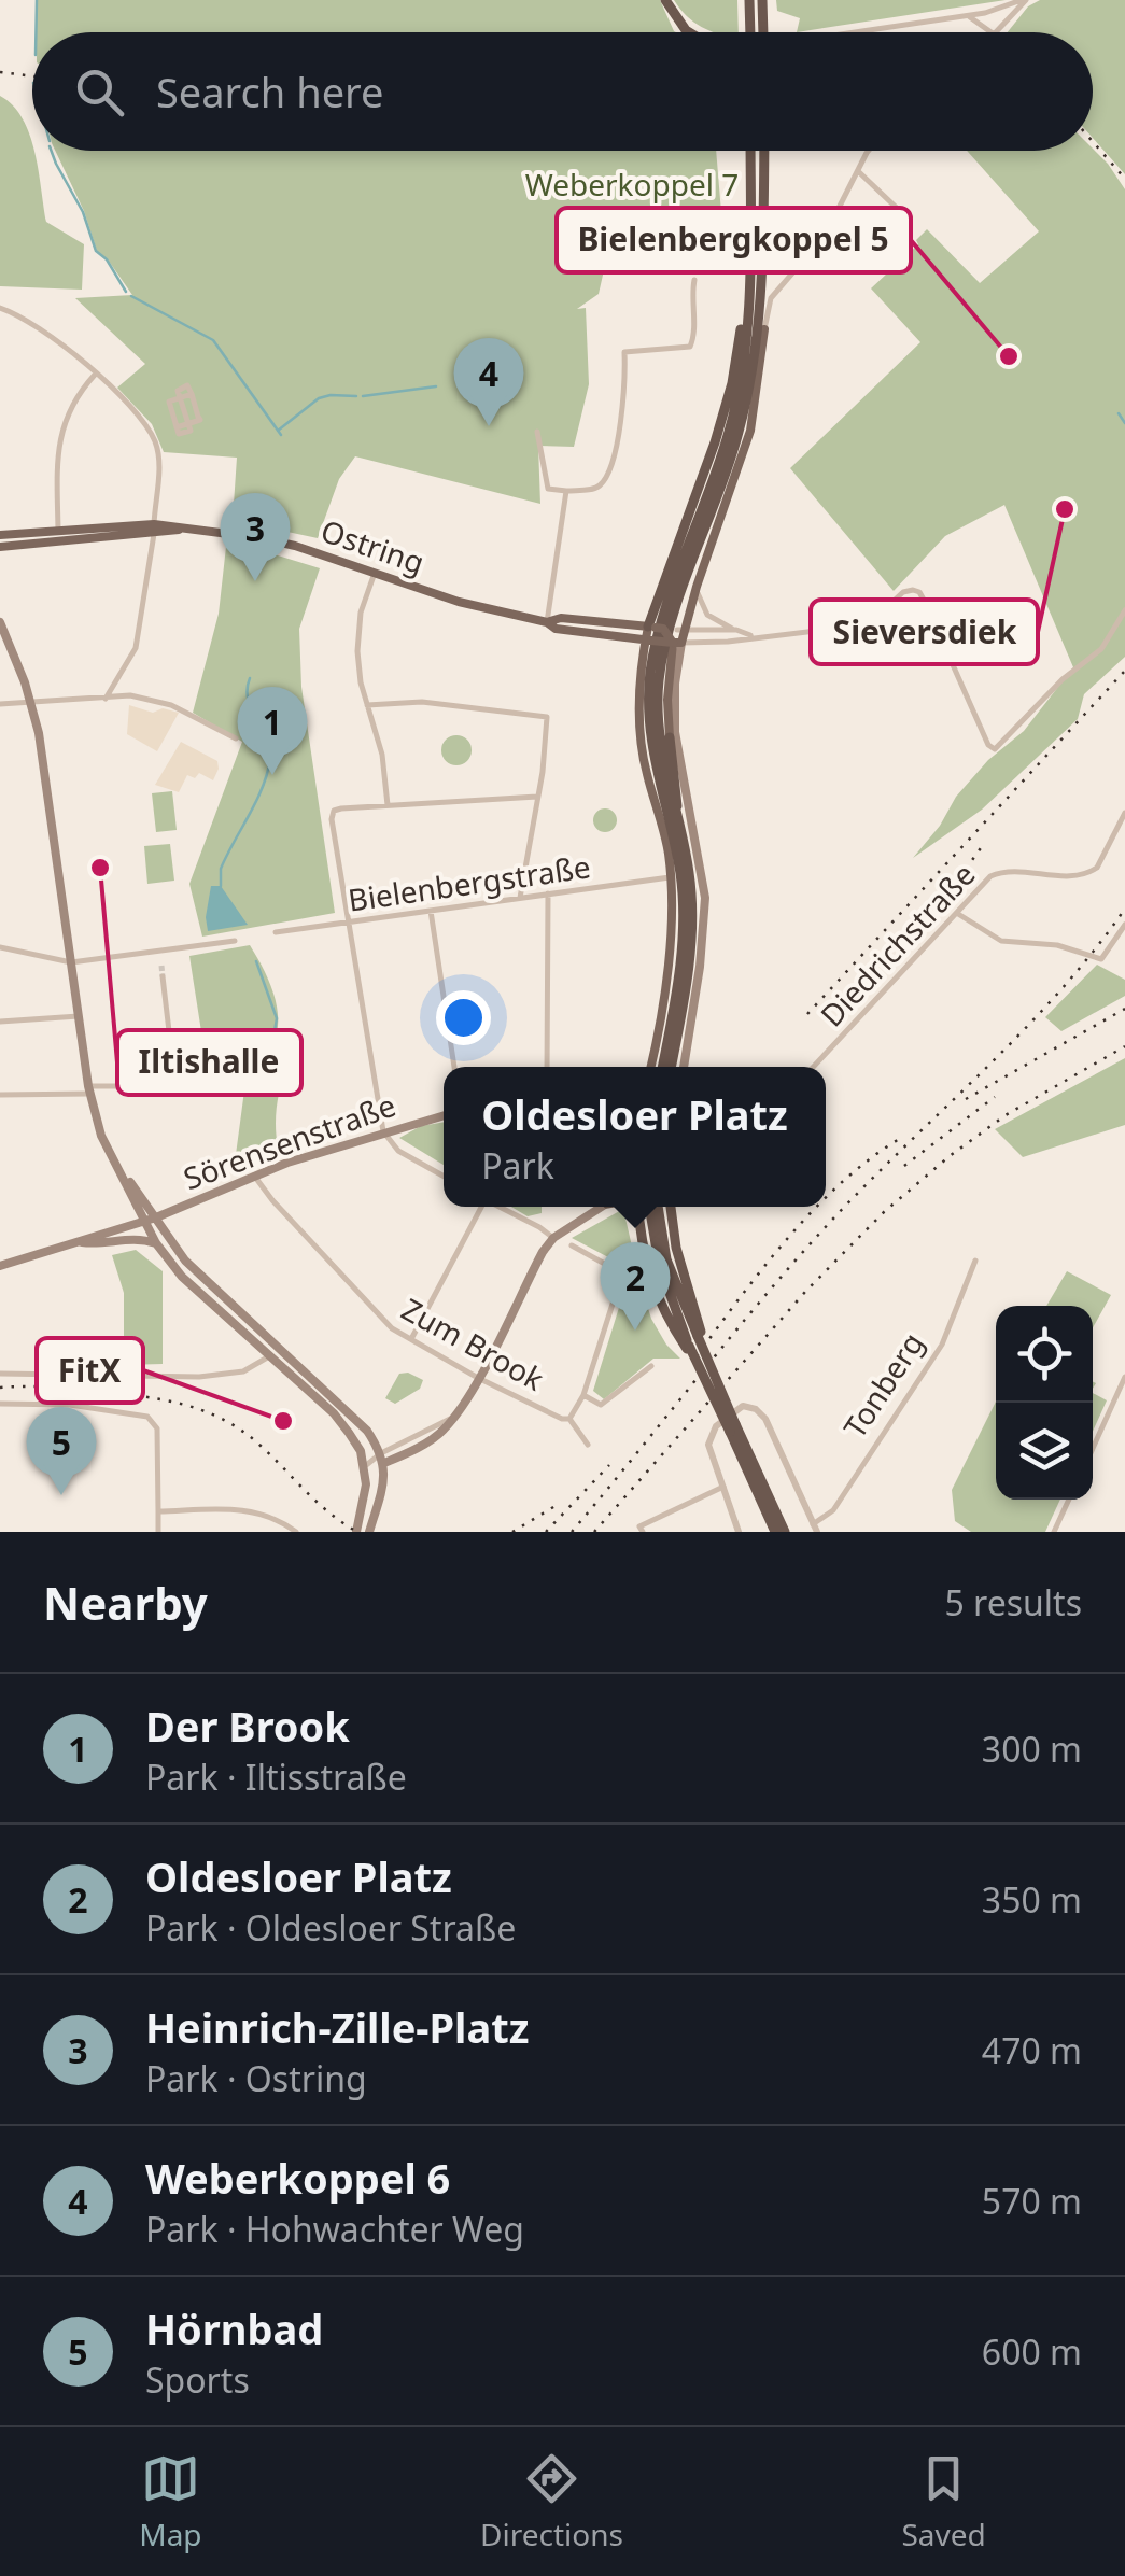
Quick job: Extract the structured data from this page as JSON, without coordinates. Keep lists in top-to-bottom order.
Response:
{
  "streets": {
    "main road": ["Ostring", "Sörensenstraße"],
    "street": [
      "Bielenbergstraße",
      "Diedrichstraße",
      "Zum Brook",
      "Tonberg"
    ]
  },
  "crossings": [
    ["Sörensenstraße", "Zum Brook"]
  ],
  "parks": ["Weberkoppel 7"],
  "places": [
    "Bielenbergkoppel 5",
    "Sieversdiek",
    "Iltishalle",
    "FitX"
  ],
  "page": {
    "search": "Search here",
    "pins": [
      "4",
      "3",
      "1",
      "2",
      "5"
    ],
    "popup": ["Oldesloer Platz", "Park"],
    "heading": ["Nearby", "5 results"],
    "list": [
      {
        "mark": "1",
        "name": "Der Brook",
        "note": "Park · Iltisstraße",
        "value": "300 m"
      },
      {
        "mark": "2",
        "name": "Oldesloer Platz",
        "note": "Park · Oldesloer Straße",
        "value": "350 m"
      },
      {
        "mark": "3",
        "name": "Heinrich-Zille-Platz",
        "note": "Park · Ostring",
        "value": "470 m"
      },
      {
        "mark": "4",
        "name": "Weberkoppel 6",
        "note": "Park · Hohwachter Weg",
        "value": "570 m"
      },
      {
        "mark": "5",
        "name": "Hörnbad",
        "note": "Sports",
        "value": "600 m"
      }
    ],
    "nav": ["Map", "Directions", "Saved"]
  }
}
